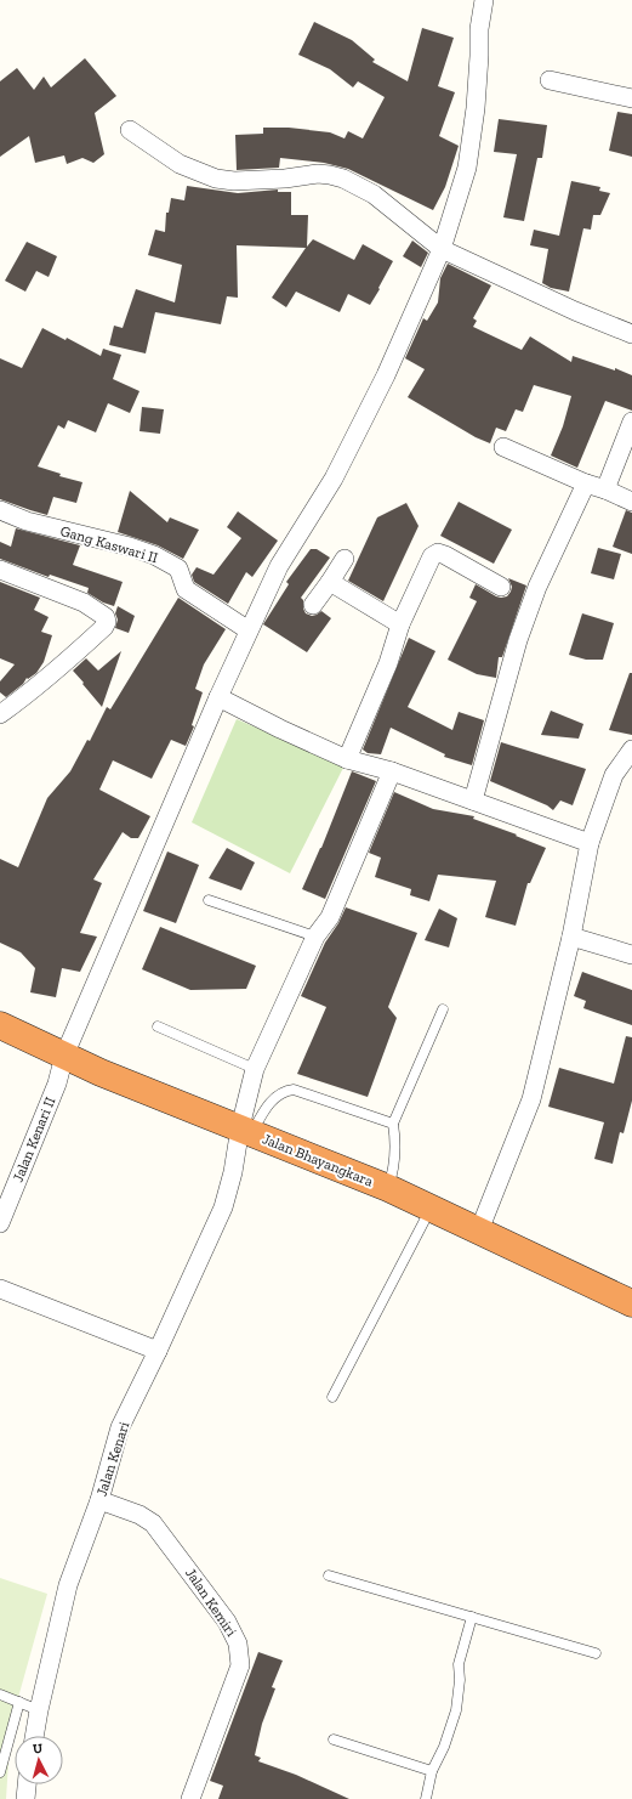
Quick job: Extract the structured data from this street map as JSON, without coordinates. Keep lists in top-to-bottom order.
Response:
{
  "streets": {
    "highway": ["Jalan Bhayangkara"],
    "street": [
      "Gang Kaswari II",
      "Jalan Kenari II",
      "Jalan Kenari",
      "Jalan Kemiri"
    ]
  },
  "crossings": [
    ["Gang Kaswari II", "Jalan Kenari II"],
    ["Jalan Kenari II", "Jalan Bhayangkara"],
    ["Jalan Bhayangkara", "Jalan Kenari"],
    ["Jalan Kenari", "Jalan Kemiri"]
  ],
  "north": "top"
}
